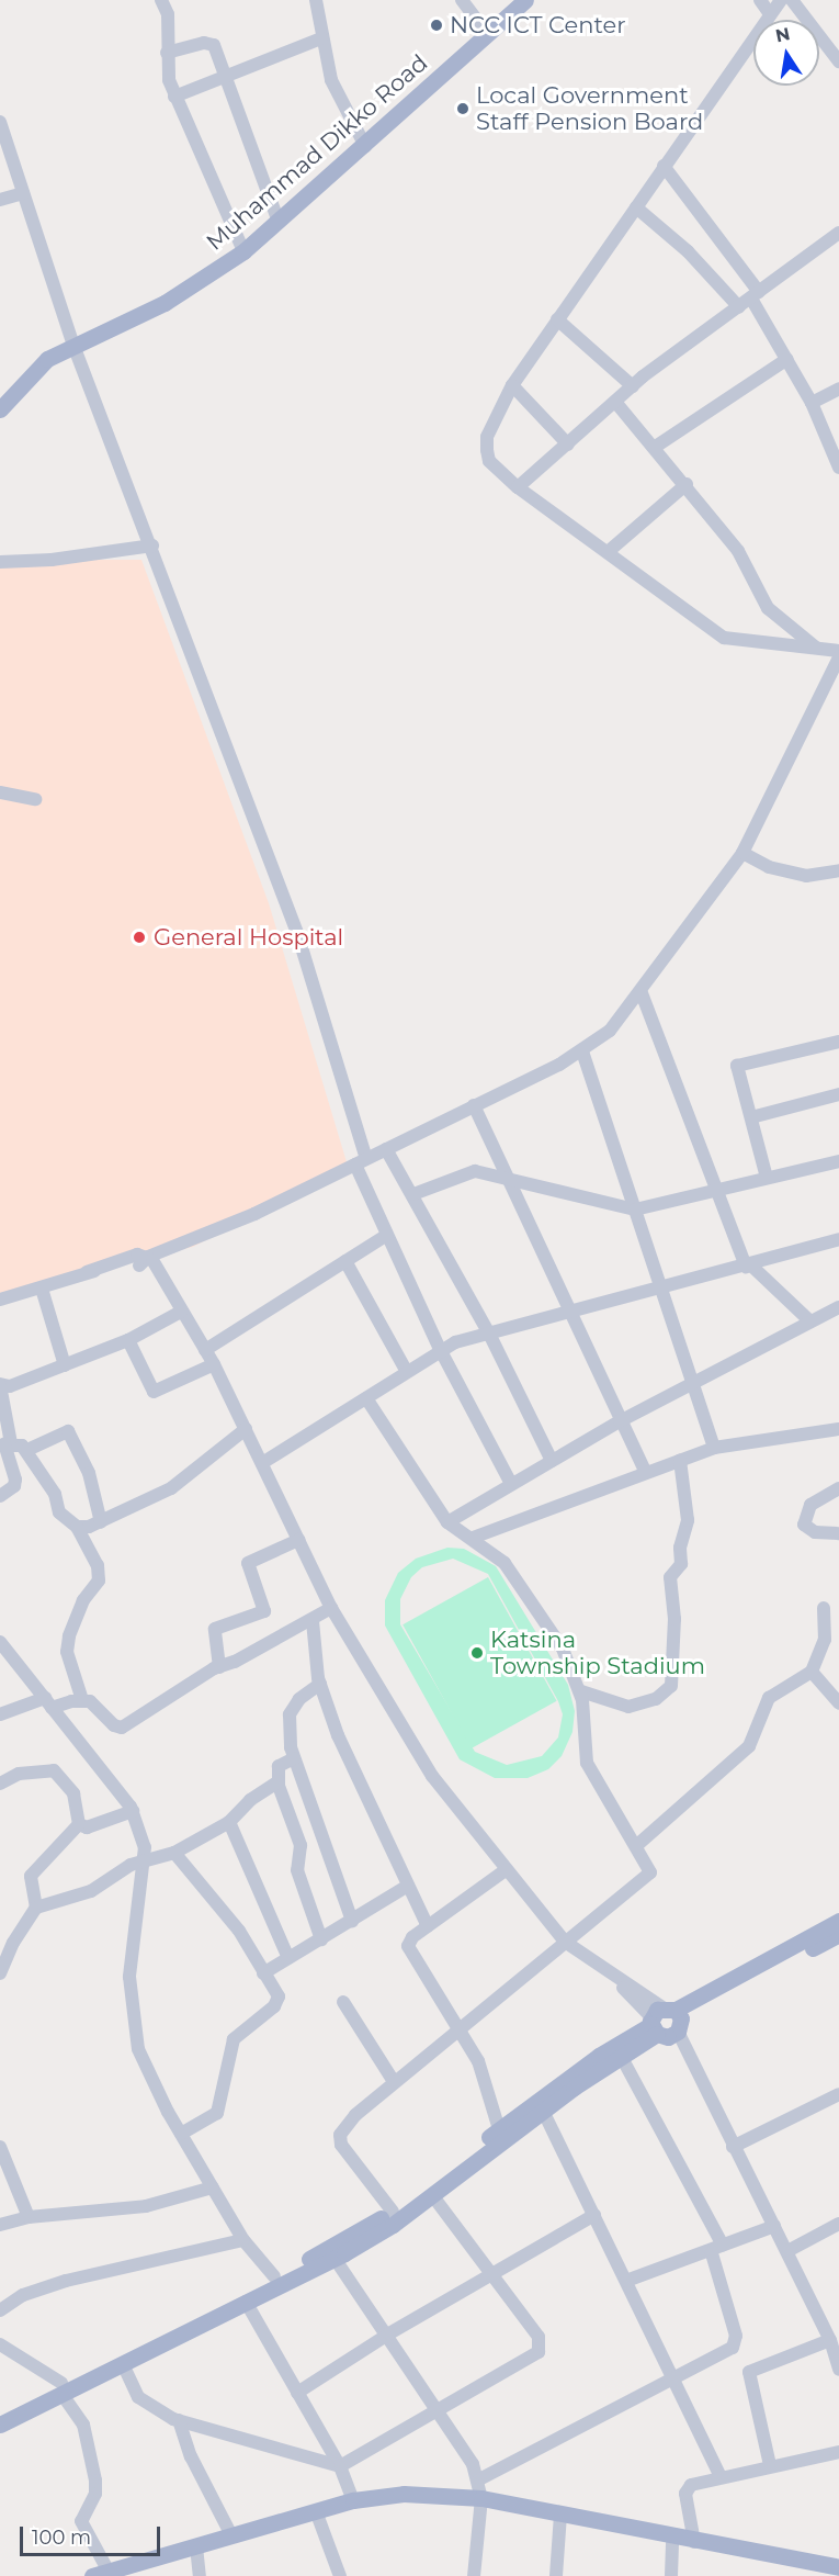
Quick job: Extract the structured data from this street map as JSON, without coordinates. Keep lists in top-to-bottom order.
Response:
{
  "streets": {
    "main road": ["Muhammad Dikko Road"]
  },
  "places": [
    "NCC ICT Center",
    "Local Government Staff Pension Board",
    "General Hospital",
    "Katsina Township Stadium"
  ],
  "scale_bar": "100 m",
  "north": "top"
}
